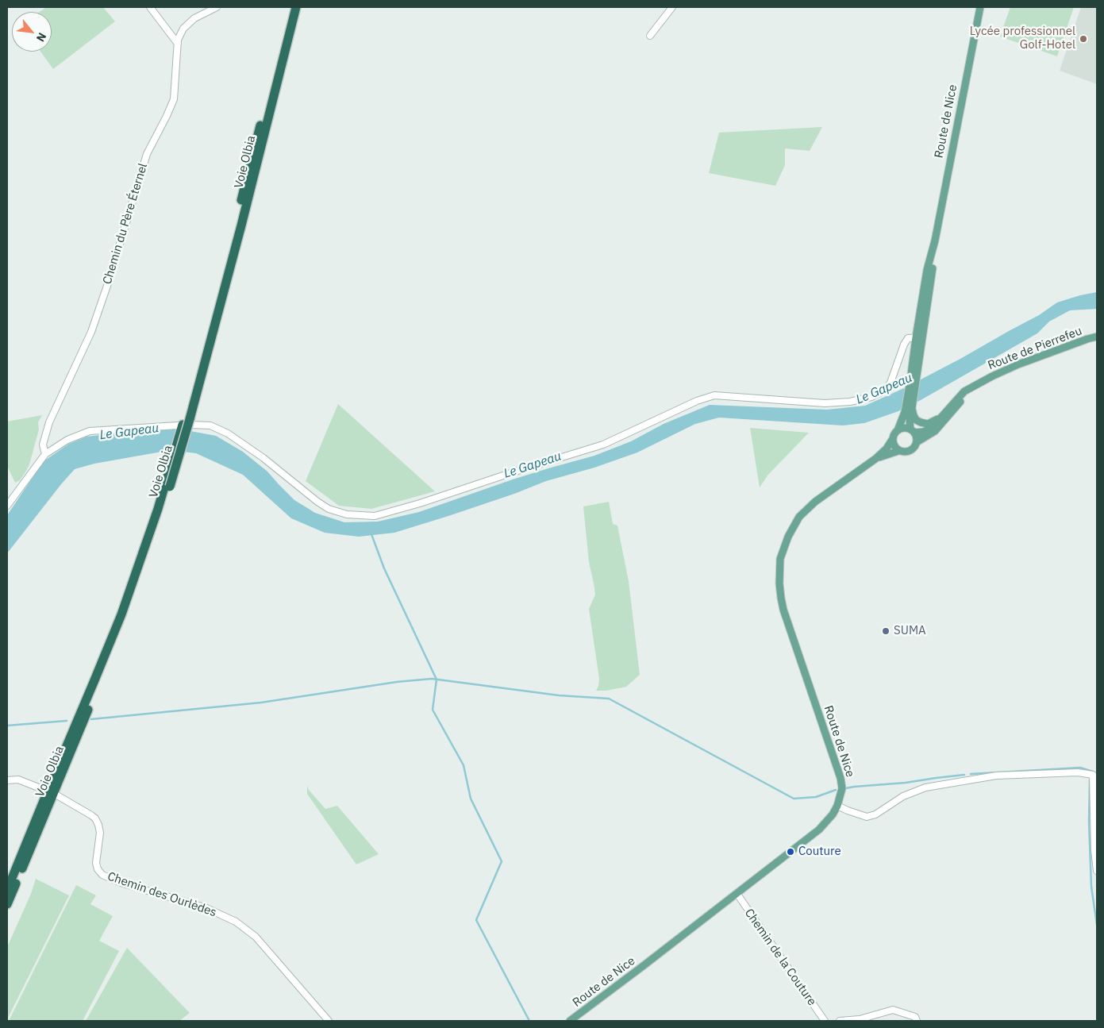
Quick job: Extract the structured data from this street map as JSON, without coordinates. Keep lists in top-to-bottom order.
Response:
{
  "streets": {
    "highway": ["Voie Olbia"],
    "main road": ["Route de Nice", "Route de Pierrefeu"],
    "street": ["Chemin du Père Éternel", "Chemin des Ourlèdes", "Chemin de la Couture"]
  },
  "crossings": [
    ["Route de Nice", "Chemin de la Couture"]
  ],
  "water": ["Le Gapeau"],
  "places": ["Lycée professionnel Golf-Hotel", "SUMA", "Couture"],
  "north": "bottom right"
}
